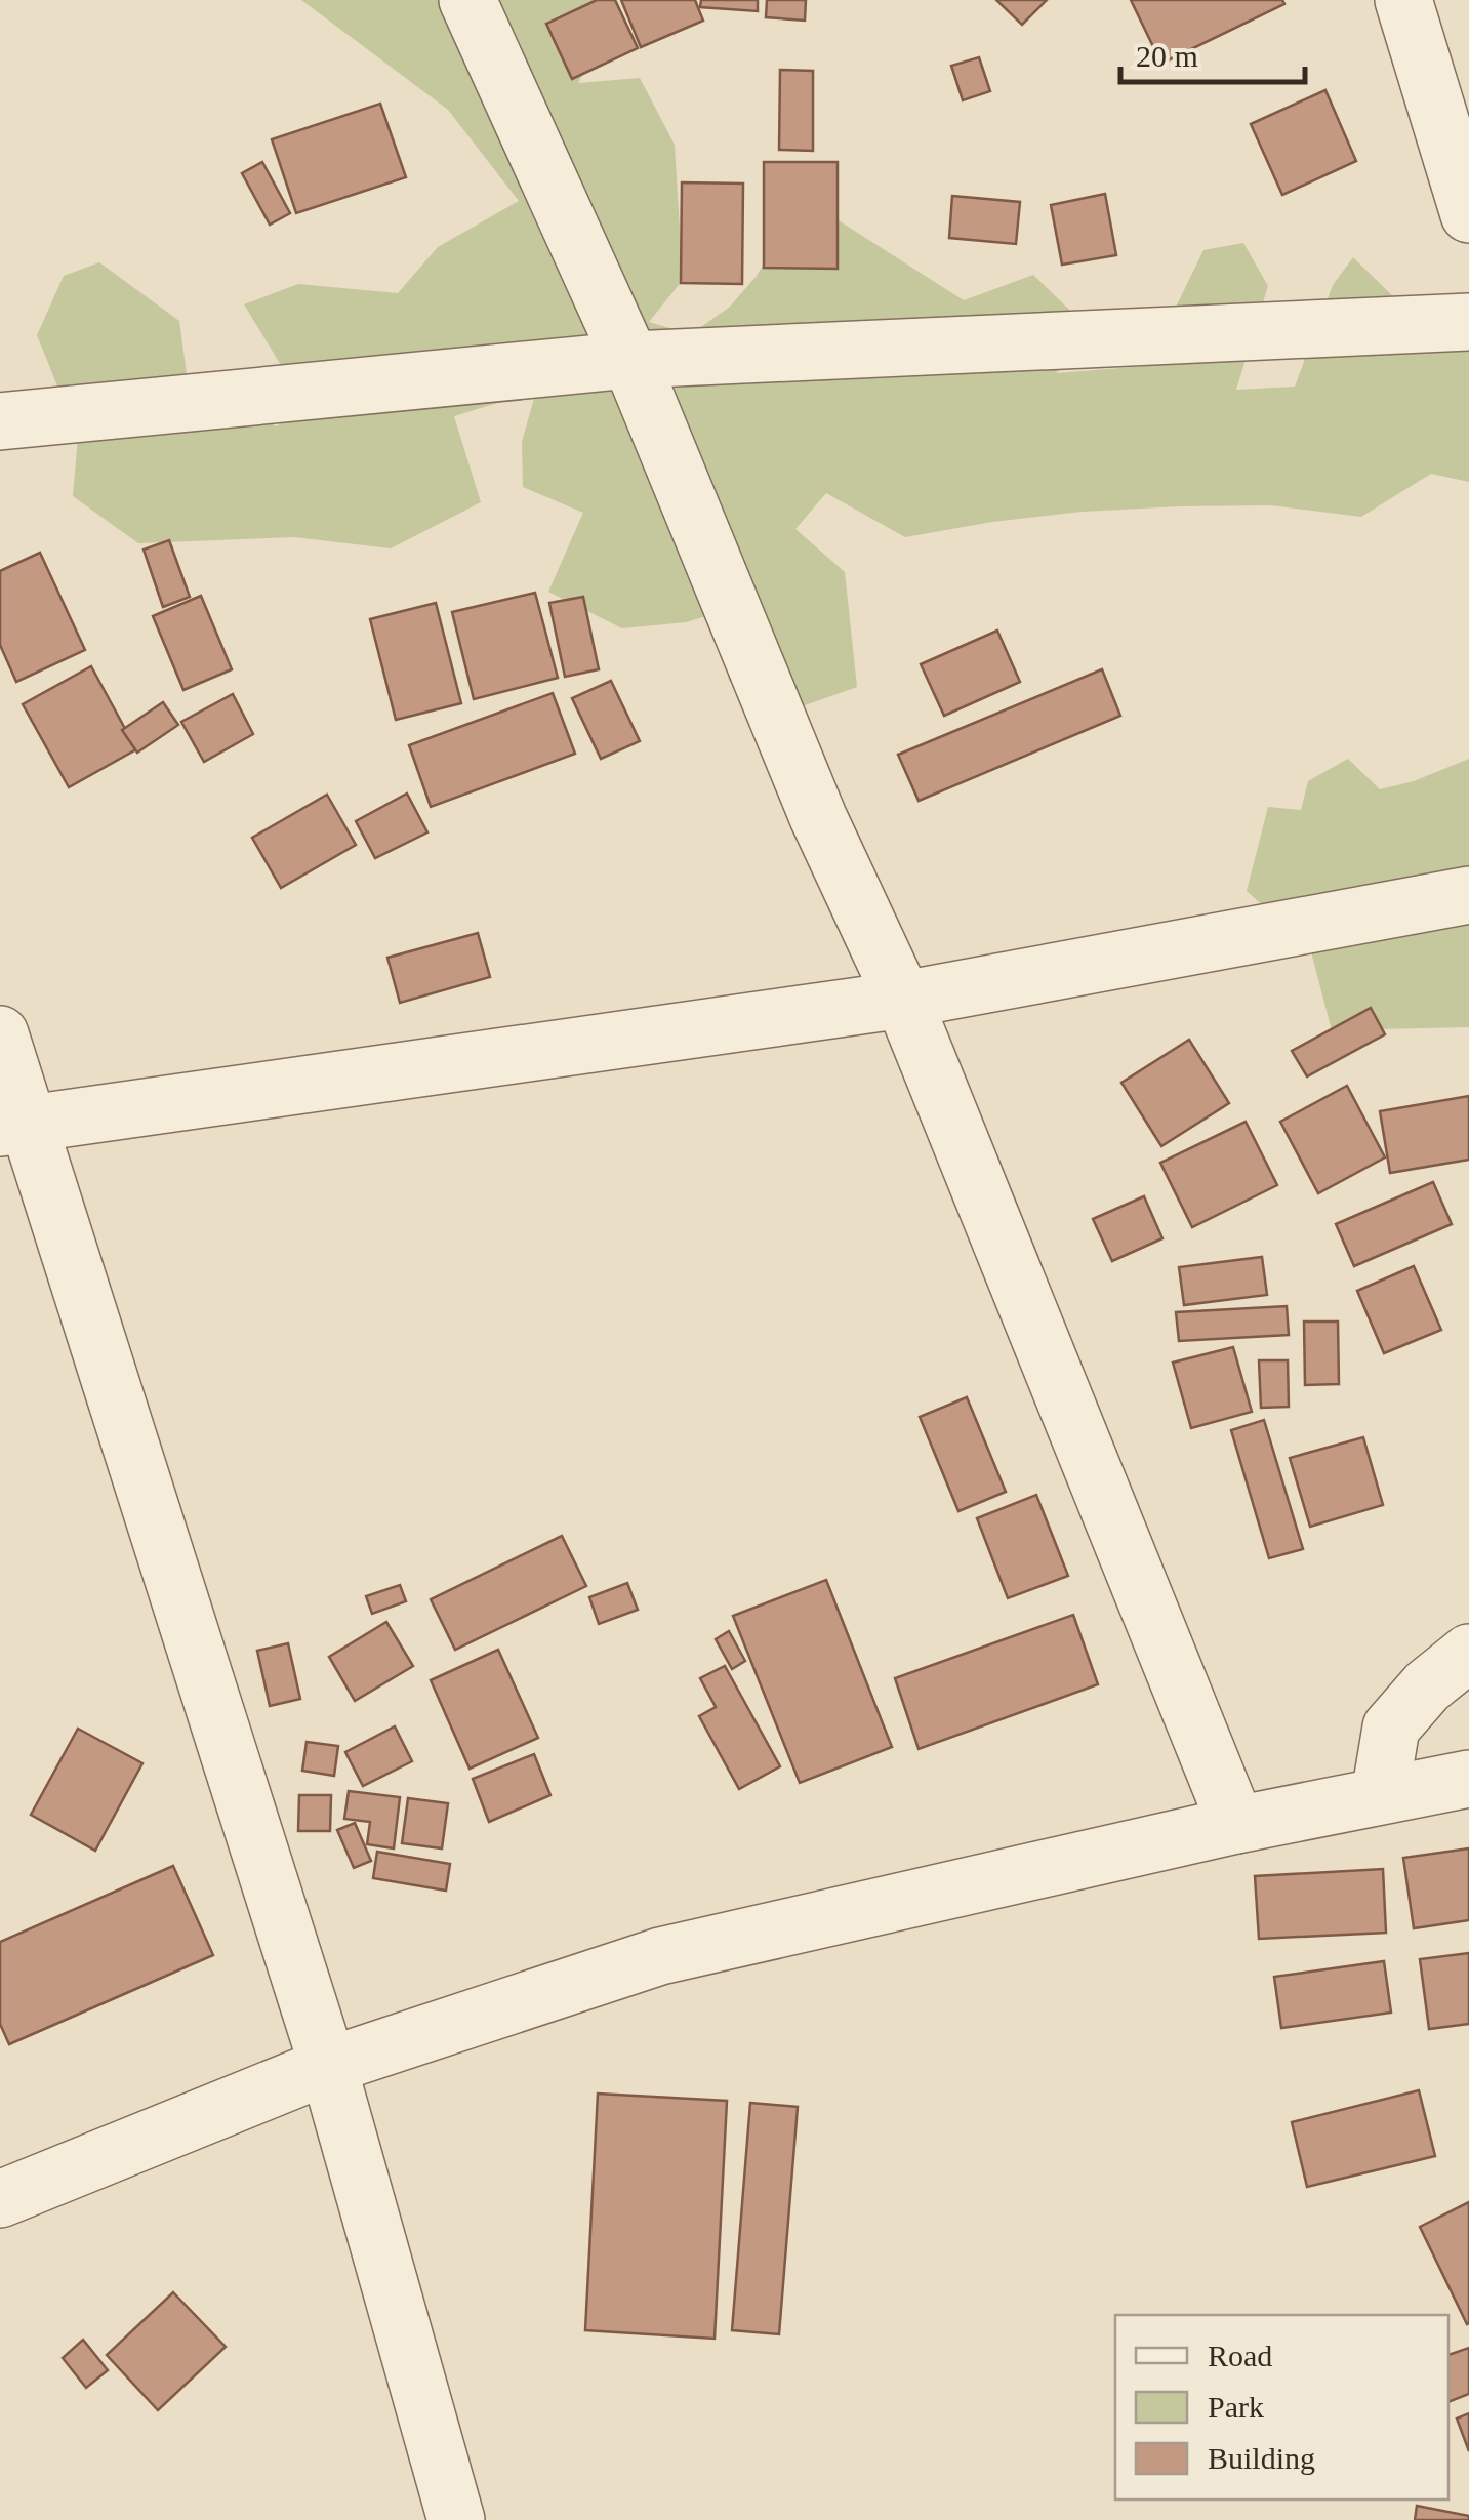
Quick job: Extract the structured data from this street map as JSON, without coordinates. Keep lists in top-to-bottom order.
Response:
{
  "legend": ["Road", "Park", "Building"],
  "scale_bar": "20 m"
}
